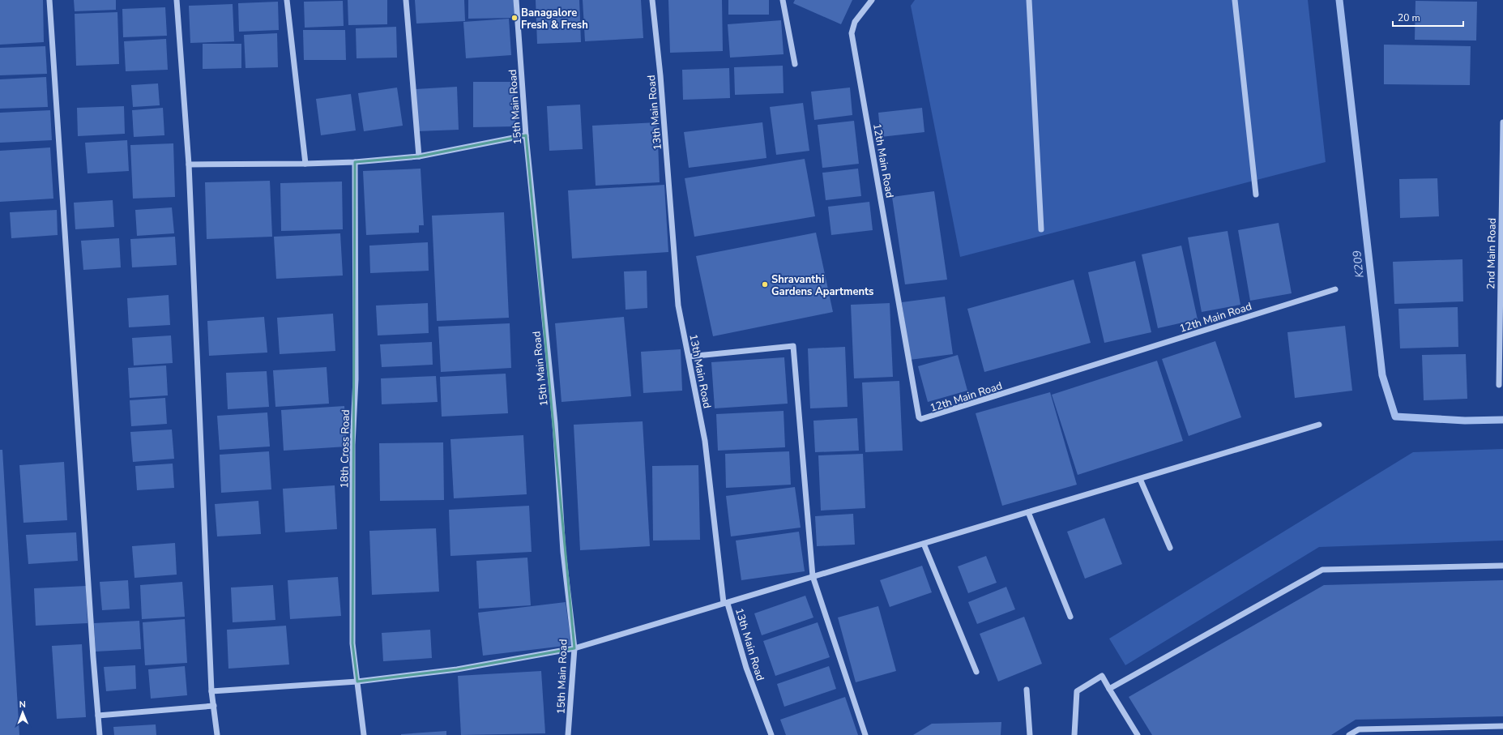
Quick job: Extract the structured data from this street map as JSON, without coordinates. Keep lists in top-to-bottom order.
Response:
{
  "streets": {
    "street": [
      "15th Main Road",
      "13th Main Road",
      "12th Main Road",
      "2nd Main Road",
      "18th Cross Road"
    ]
  },
  "water": ["K209"],
  "places": ["Banagalore Fresh & Fresh", "Shravanthi Gardens Apartments"],
  "scale_bar": "20 m",
  "north": "top"
}
